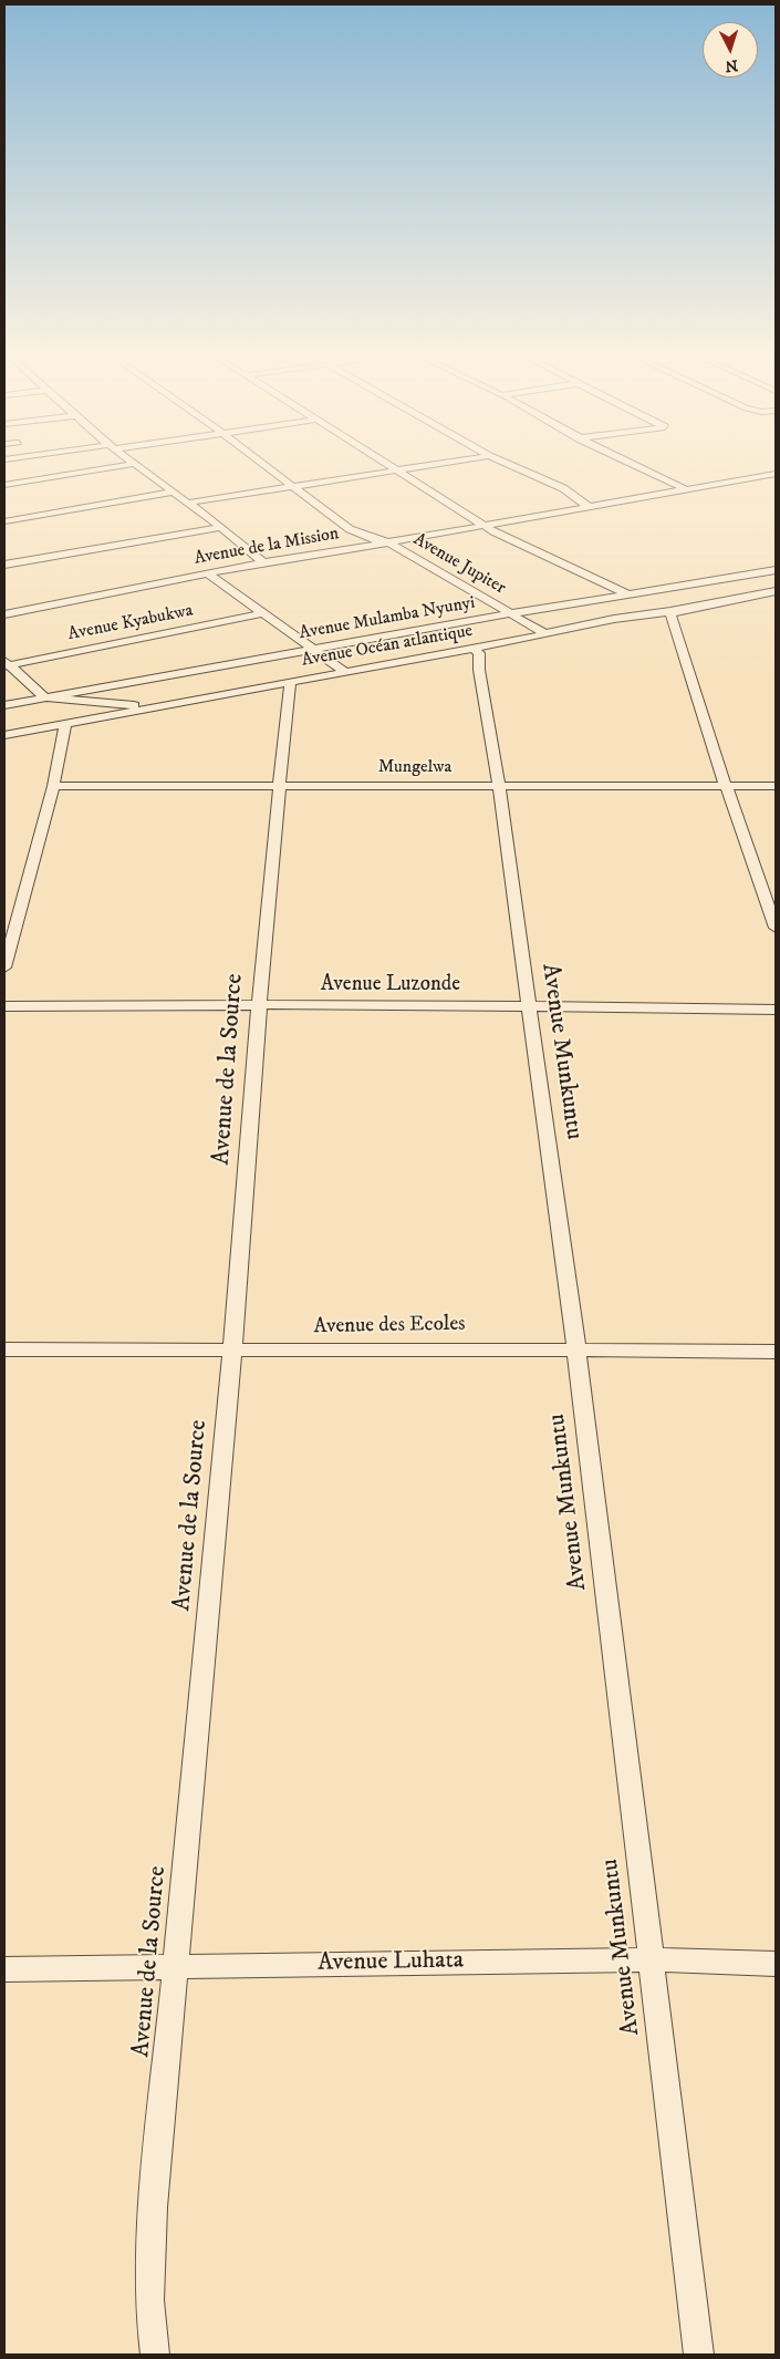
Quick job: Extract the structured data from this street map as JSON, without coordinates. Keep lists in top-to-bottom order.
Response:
{
  "streets": {
    "street": [
      "Avenue de la Mission",
      "Avenue Jupiter",
      "Avenue Mulamba Nyunyi",
      "Avenue Kyabukwa",
      "Avenue Océan atlantique",
      "Mungelwa",
      "Avenue Luzonde",
      "Avenue Munkuntu",
      "Avenue de la Source",
      "Avenue des Ecoles",
      "Avenue Luhata"
    ]
  },
  "crossings": [
    ["Avenue de la Mission", "Avenue Jupiter"],
    ["Avenue Jupiter", "Avenue Mulamba Nyunyi"],
    ["Avenue Jupiter", "Avenue Océan atlantique"],
    ["Avenue Océan atlantique", "Avenue Munkuntu"],
    ["Avenue Océan atlantique", "Avenue de la Source"],
    ["Mungelwa", "Avenue Munkuntu"],
    ["Mungelwa", "Avenue de la Source"],
    ["Avenue Luzonde", "Avenue Munkuntu"],
    ["Avenue Luzonde", "Avenue de la Source"],
    ["Avenue Munkuntu", "Avenue des Ecoles"],
    ["Avenue Munkuntu", "Avenue Luhata"],
    ["Avenue de la Source", "Avenue des Ecoles"],
    ["Avenue de la Source", "Avenue Luhata"]
  ],
  "north": "bottom"
}
